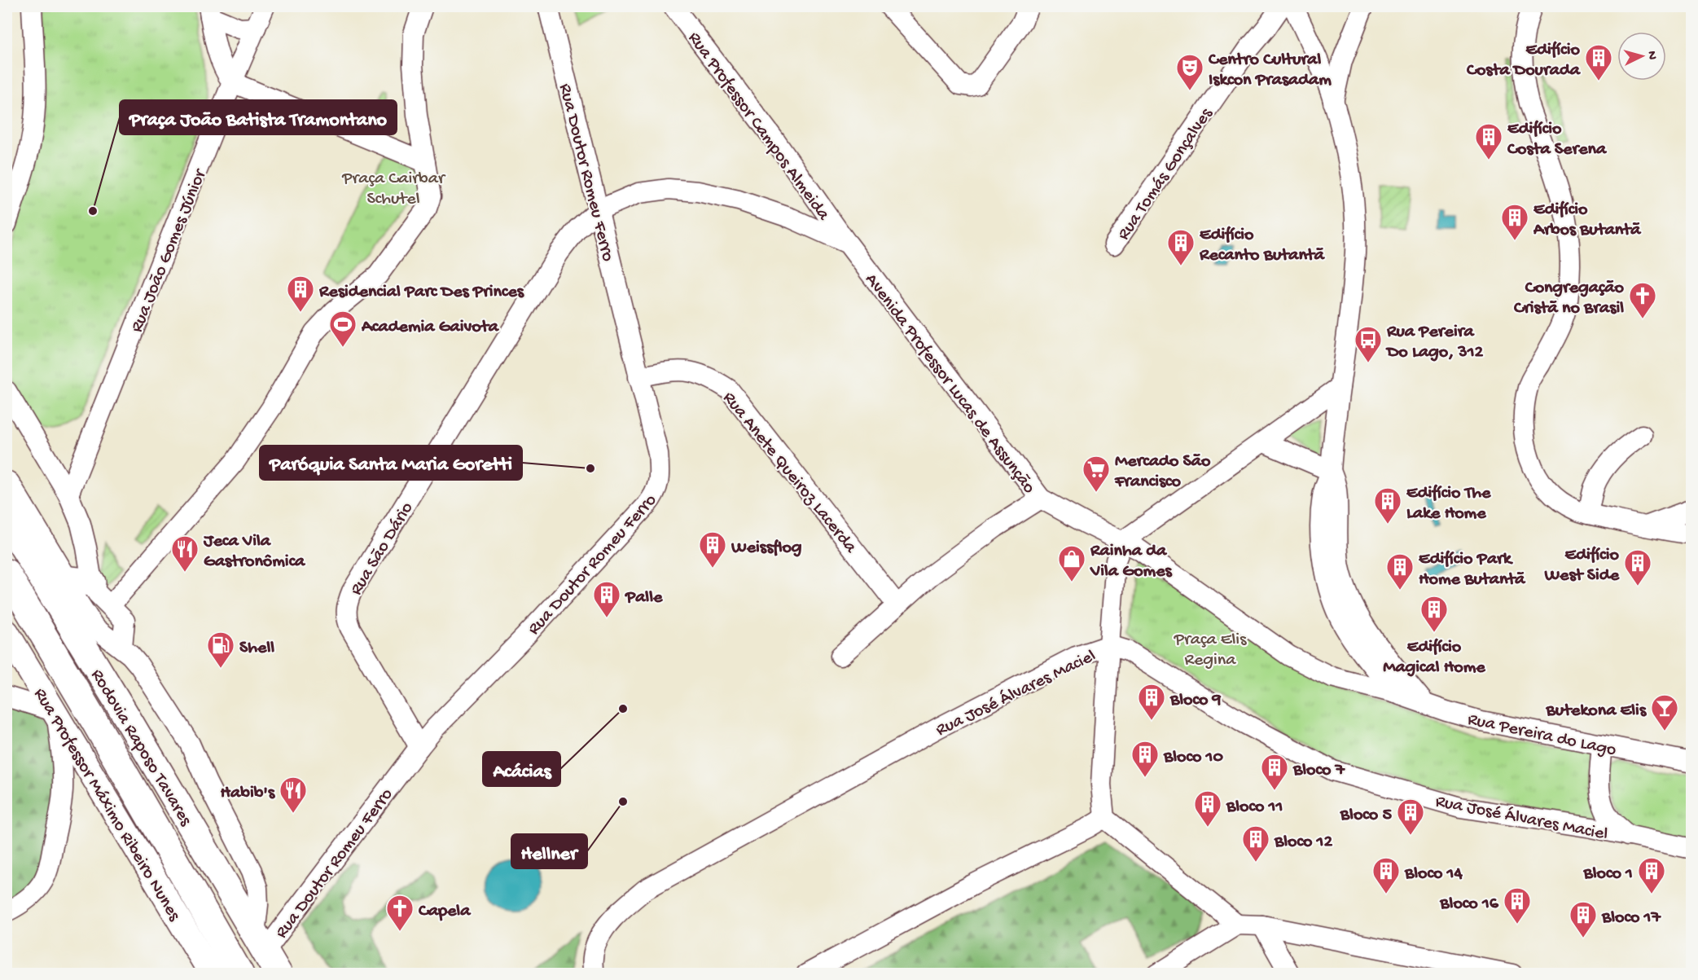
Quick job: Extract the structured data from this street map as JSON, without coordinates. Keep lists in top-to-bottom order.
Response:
{
  "streets": {
    "highway": ["Rodovia Raposo Tavares"],
    "main road": ["Rua Professor Máximo Ribeiro Nunes"],
    "street": [
      "Rua Professor Campos Almeida",
      "Rua Doutor Romeu Ferro",
      "Rua Tomás Gonçalves",
      "Rua João Gomes Júnior",
      "Avenida Professor Lucas de Assunção",
      "Rua Anete Queiroz Lacerda",
      "Rua São Dário",
      "Rua José Álvares Maciel",
      "Rua Pereira do Lago"
    ]
  },
  "crossings": [
    ["Rua Professor Campos Almeida", "Avenida Professor Lucas de Assunção"],
    ["Rua Doutor Romeu Ferro", "Avenida Professor Lucas de Assunção"],
    ["Rua Doutor Romeu Ferro", "Rua Anete Queiroz Lacerda"],
    ["Rua Doutor Romeu Ferro", "Rua São Dário"],
    ["Rua Doutor Romeu Ferro", "Rodovia Raposo Tavares"],
    ["Avenida Professor Lucas de Assunção", "Rua São Dário"],
    ["Avenida Professor Lucas de Assunção", "Rua Pereira do Lago"]
  ],
  "parks": ["Praça Cairbar Schutel", "Praça Elis Regina"],
  "places": {
    "building": [
      "Edifício Costa Dourada",
      "Edifício Costa Serena",
      "Edifício Arbos Butantã",
      "Edifício Recanto Butantã",
      "Residencial Parc Des Princes",
      "Edifício The Lake Home",
      "Weissflog",
      "Edifício West Side",
      "Edifício Park Home Butantã",
      "Palle",
      "Edifício Magical Home",
      "Bloco 9",
      "Bloco 10",
      "Bloco 7",
      "Bloco 11",
      "Bloco 5",
      "Bloco 12",
      "Bloco 14",
      "Bloco 1",
      "Bloco 16",
      "Bloco 17"
    ],
    "theatre": ["Centro Cultural Iskcon Prasadam"],
    "other": [
      "Praça João Batista Tramontano",
      "Paróquia Santa Maria Goretti",
      "Acácias",
      "Hellner"
    ],
    "church": ["Congregação Cristã no Brasil", "Capela"],
    "sports": ["Academia Gaivota"],
    "bus stop": ["Rua Pereira Do Lago, 312"],
    "supermarket": ["Mercado São Francisco"],
    "restaurant": ["Jeca Vila Gastronômica", "Habib's"],
    "shop": ["Rainha da Vila Gomes"],
    "fuel station": ["Shell"],
    "bar": ["Butekona Elis"]
  },
  "north": "right"
}
